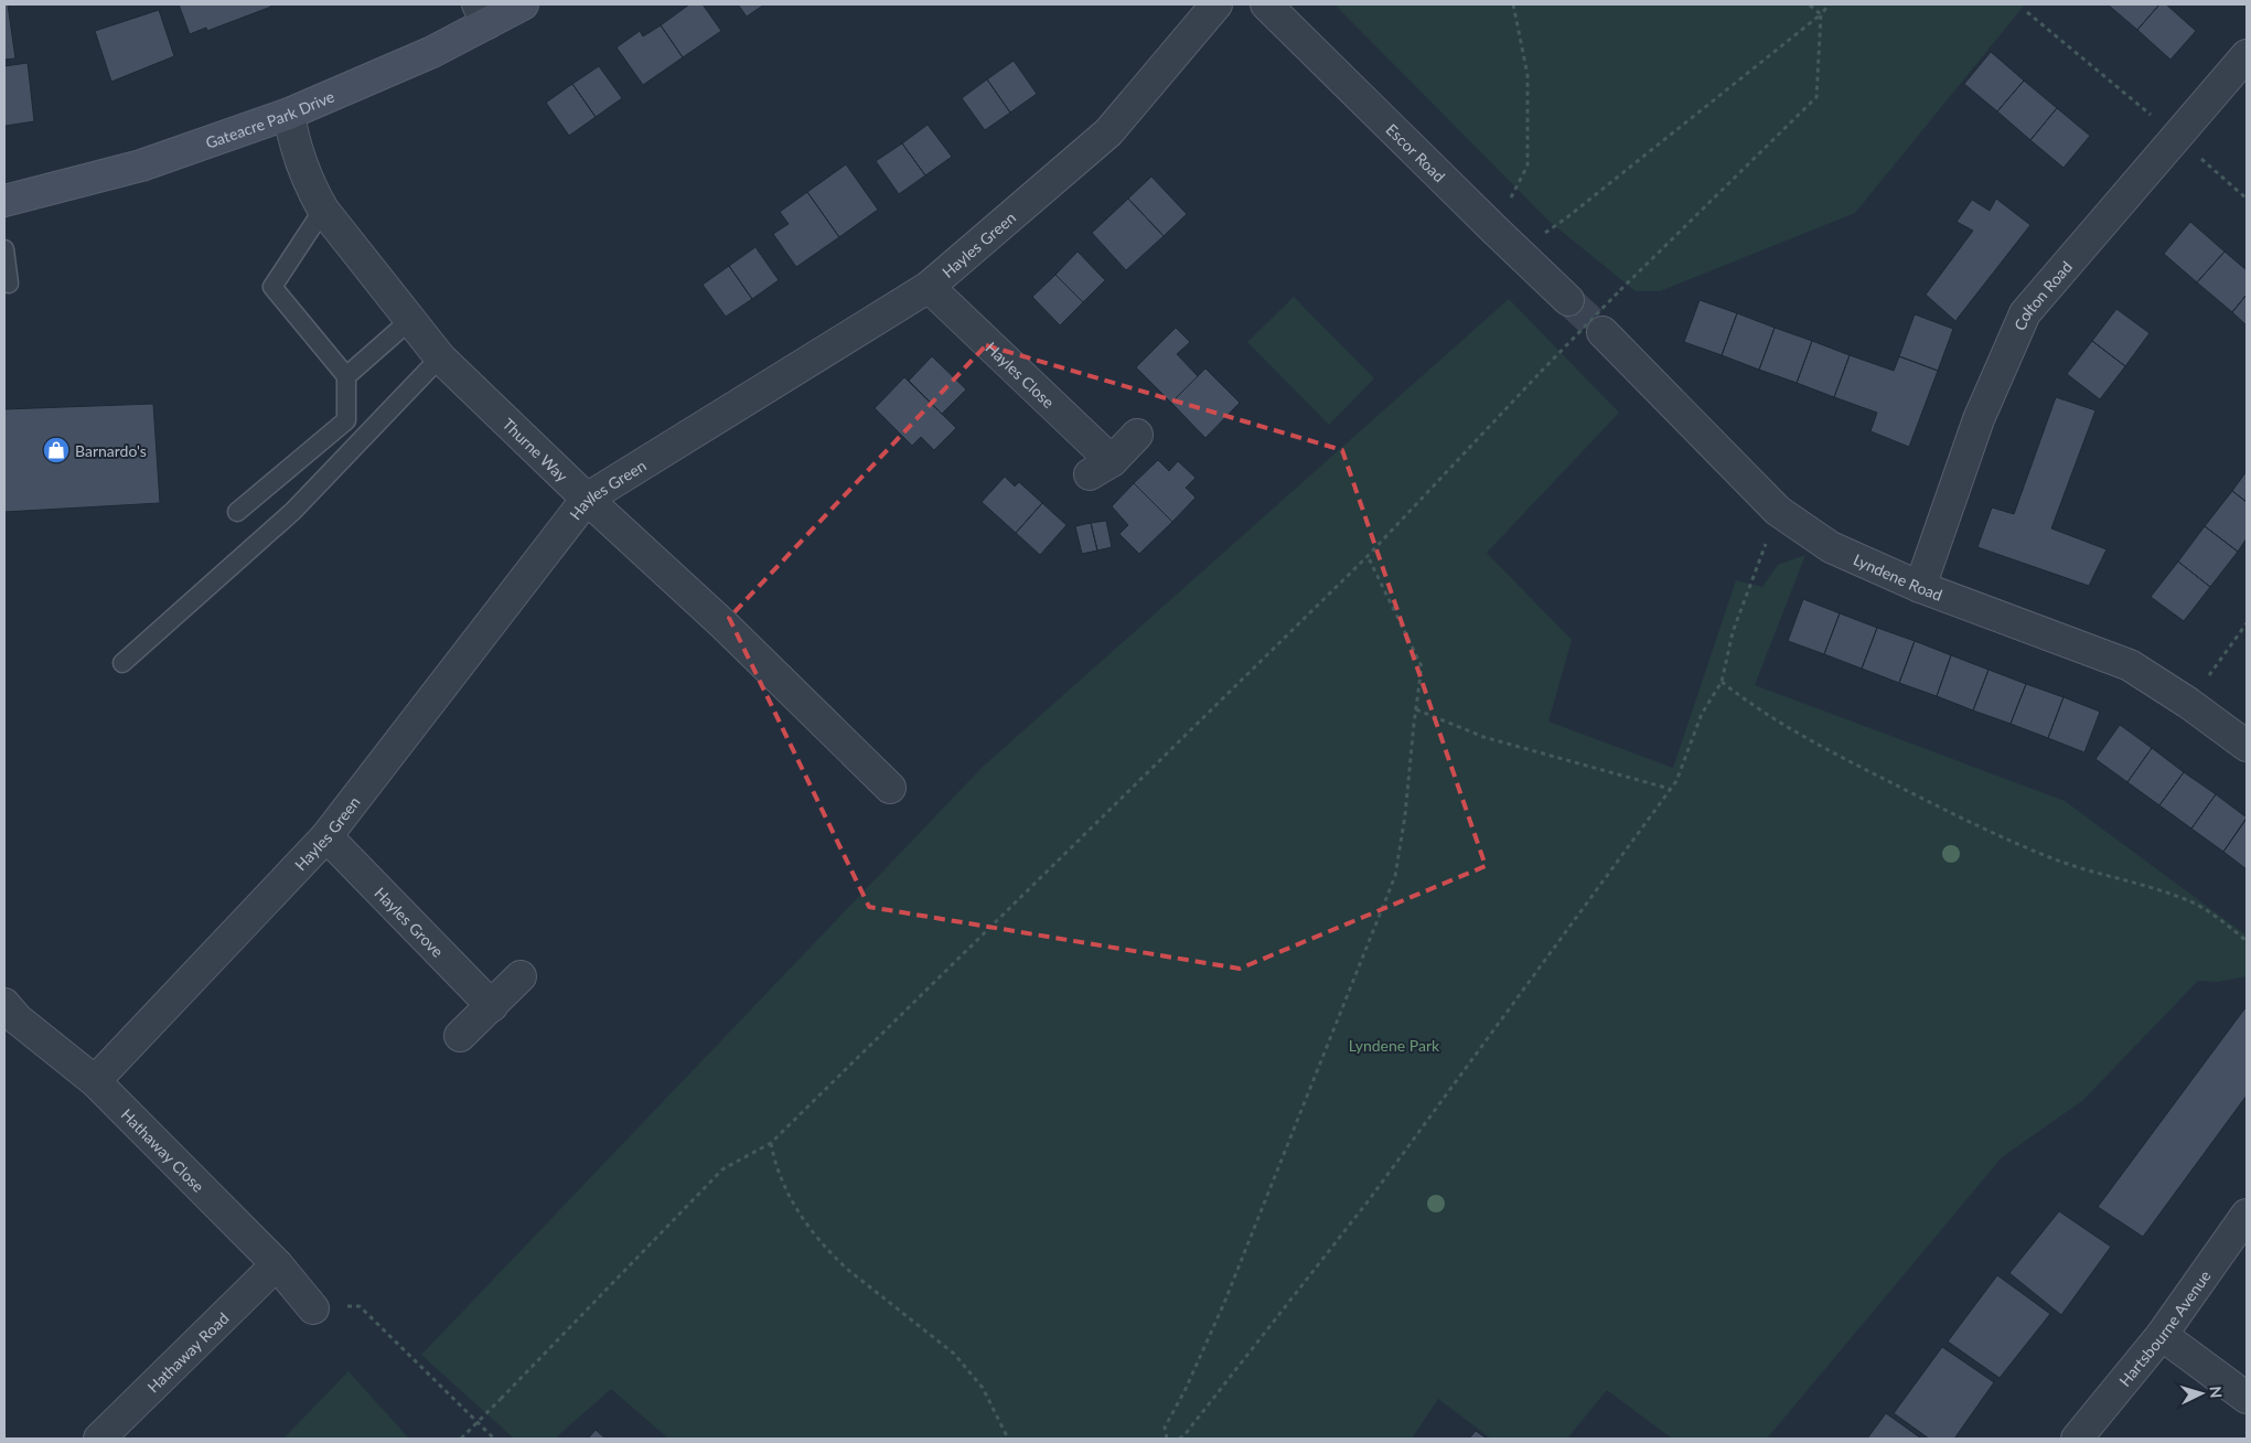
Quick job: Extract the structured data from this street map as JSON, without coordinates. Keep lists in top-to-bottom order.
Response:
{
  "streets": {
    "street": [
      "Gateacre Park Drive",
      "Escor Road",
      "Hayles Green",
      "Colton Road",
      "Hayles Close",
      "Thurne Way",
      "Lyndene Road",
      "Hayles Grove",
      "Hathaway Close",
      "Hartsbourne Avenue",
      "Hathaway Road"
    ]
  },
  "crossings": [
    ["Gateacre Park Drive", "Thurne Way"],
    ["Hayles Green", "Hayles Close"],
    ["Hayles Green", "Thurne Way"],
    ["Hayles Green", "Hayles Grove"],
    ["Hayles Green", "Hathaway Close"],
    ["Colton Road", "Lyndene Road"],
    ["Hathaway Close", "Hathaway Road"]
  ],
  "parks": ["Lyndene Park"],
  "places": {
    "shop": ["Barnardo's"]
  },
  "north": "right"
}
